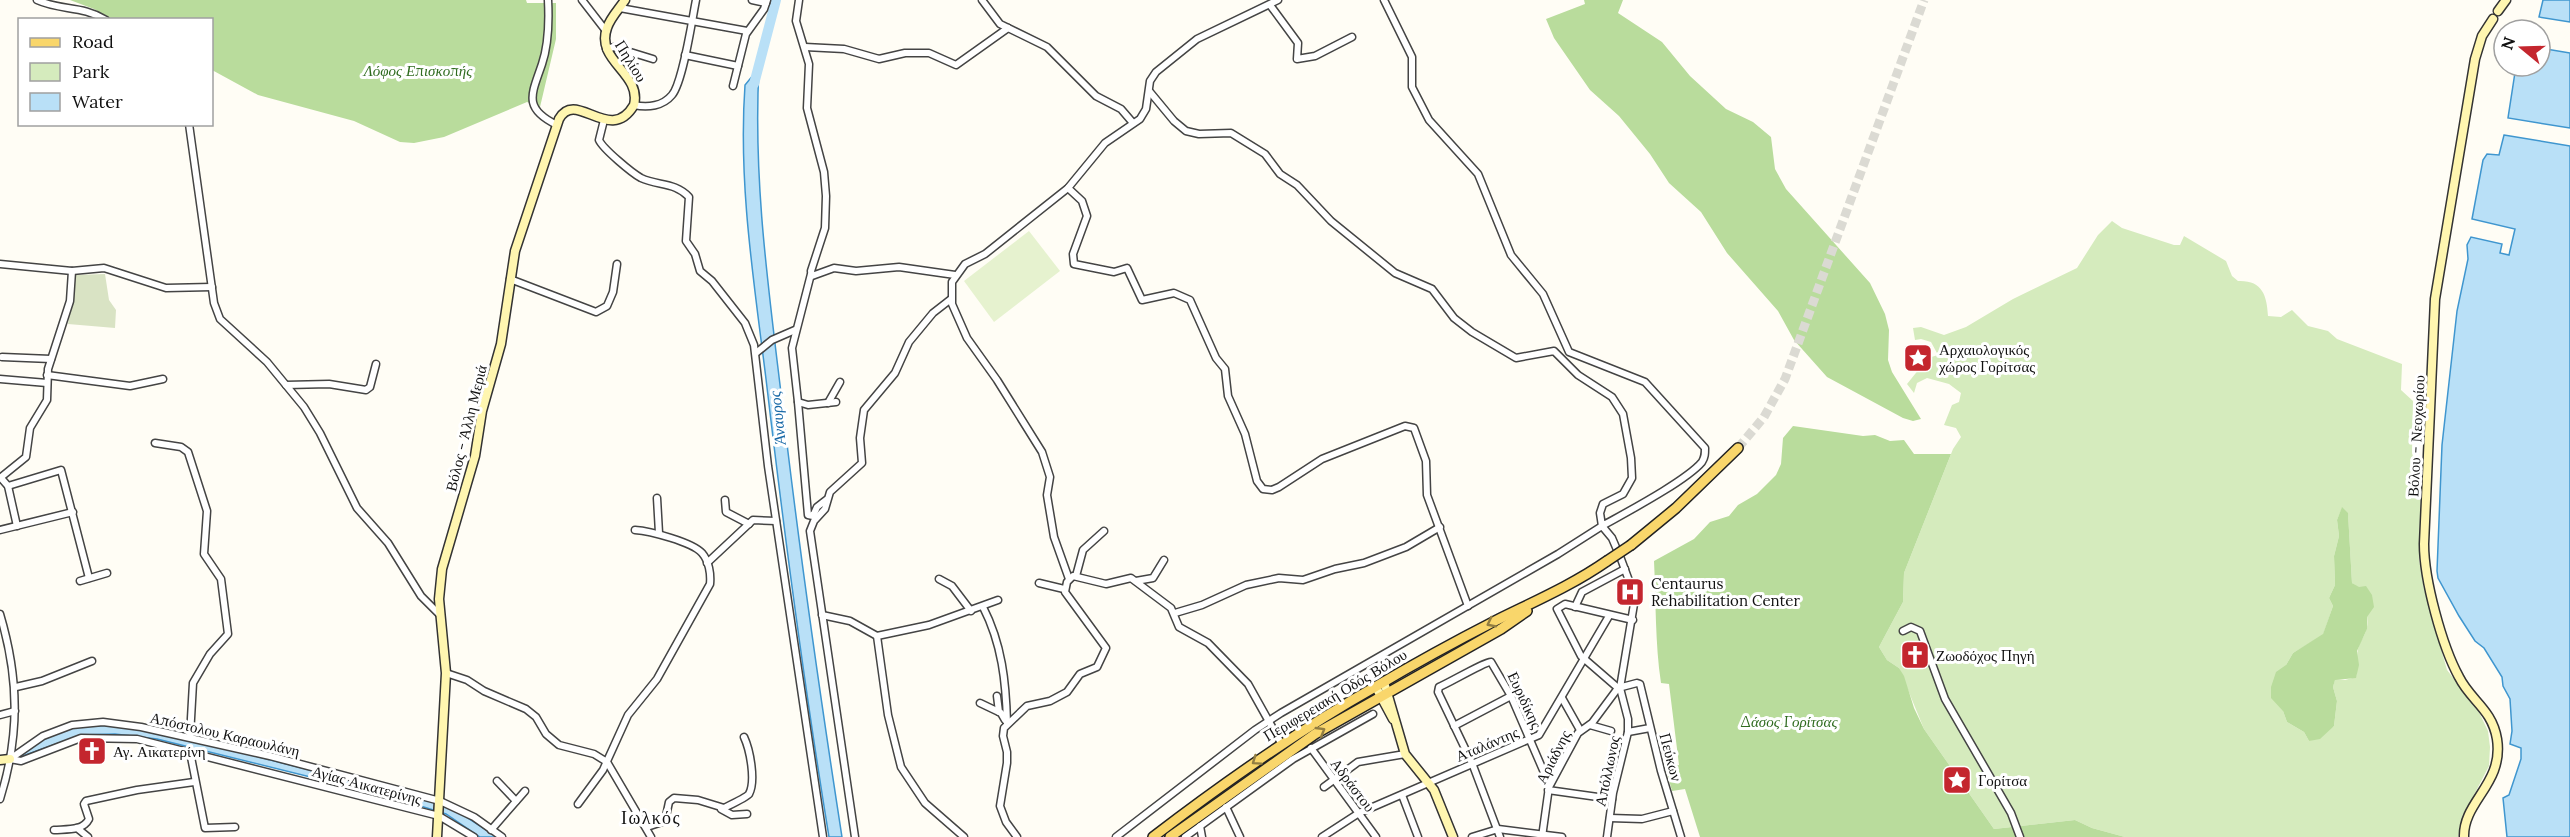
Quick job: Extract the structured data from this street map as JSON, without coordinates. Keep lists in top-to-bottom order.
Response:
{
  "streets": {
    "main road": [
      "Πηλίου",
      "Βόλος - Άλλη Μεριά",
      "Βόλου - Νεοχωρίου",
      "Περιφερειακή Οδός Βόλου"
    ],
    "street": [
      "Ευριδίκης",
      "Απόστολου Καραουλάνη",
      "Αταλάντης",
      "Αριάδνης",
      "Πεύκων",
      "Απόλλωνος",
      "Αγίας Αικατερίνης",
      "Αδράστου"
    ]
  },
  "crossings": [
    ["Βόλος - Άλλη Μεριά", "Απόστολου Καραουλάνη"],
    ["Βόλος - Άλλη Μεριά", "Αγίας Αικατερίνης"],
    ["Ευριδίκης", "Αταλάντης"],
    ["Ευριδίκης", "Αριάδνης"],
    ["Απόστολου Καραουλάνη", "Αγίας Αικατερίνης"],
    ["Αταλάντης", "Αδράστου"],
    ["Αριάδνης", "Πεύκων"],
    ["Αριάδνης", "Απόλλωνος"],
    ["Πεύκων", "Απόλλωνος"]
  ],
  "districts": ["Ιωλκός"],
  "water": ["Άναυρος"],
  "parks": ["Λόφος Επισκοπής", "Δάσος Γορίτσας"],
  "places": {
    "place": ["Αρχαιολογικός χώρος Γορίτσας", "Γορίτσα"],
    "hospital": ["Centaurus Rehabilitation Center"],
    "church": ["Ζωοδόχος Πηγή", "Αγ. Αικατερίνη"]
  },
  "legend": ["Road", "Park", "Water"],
  "north": "left"
}
